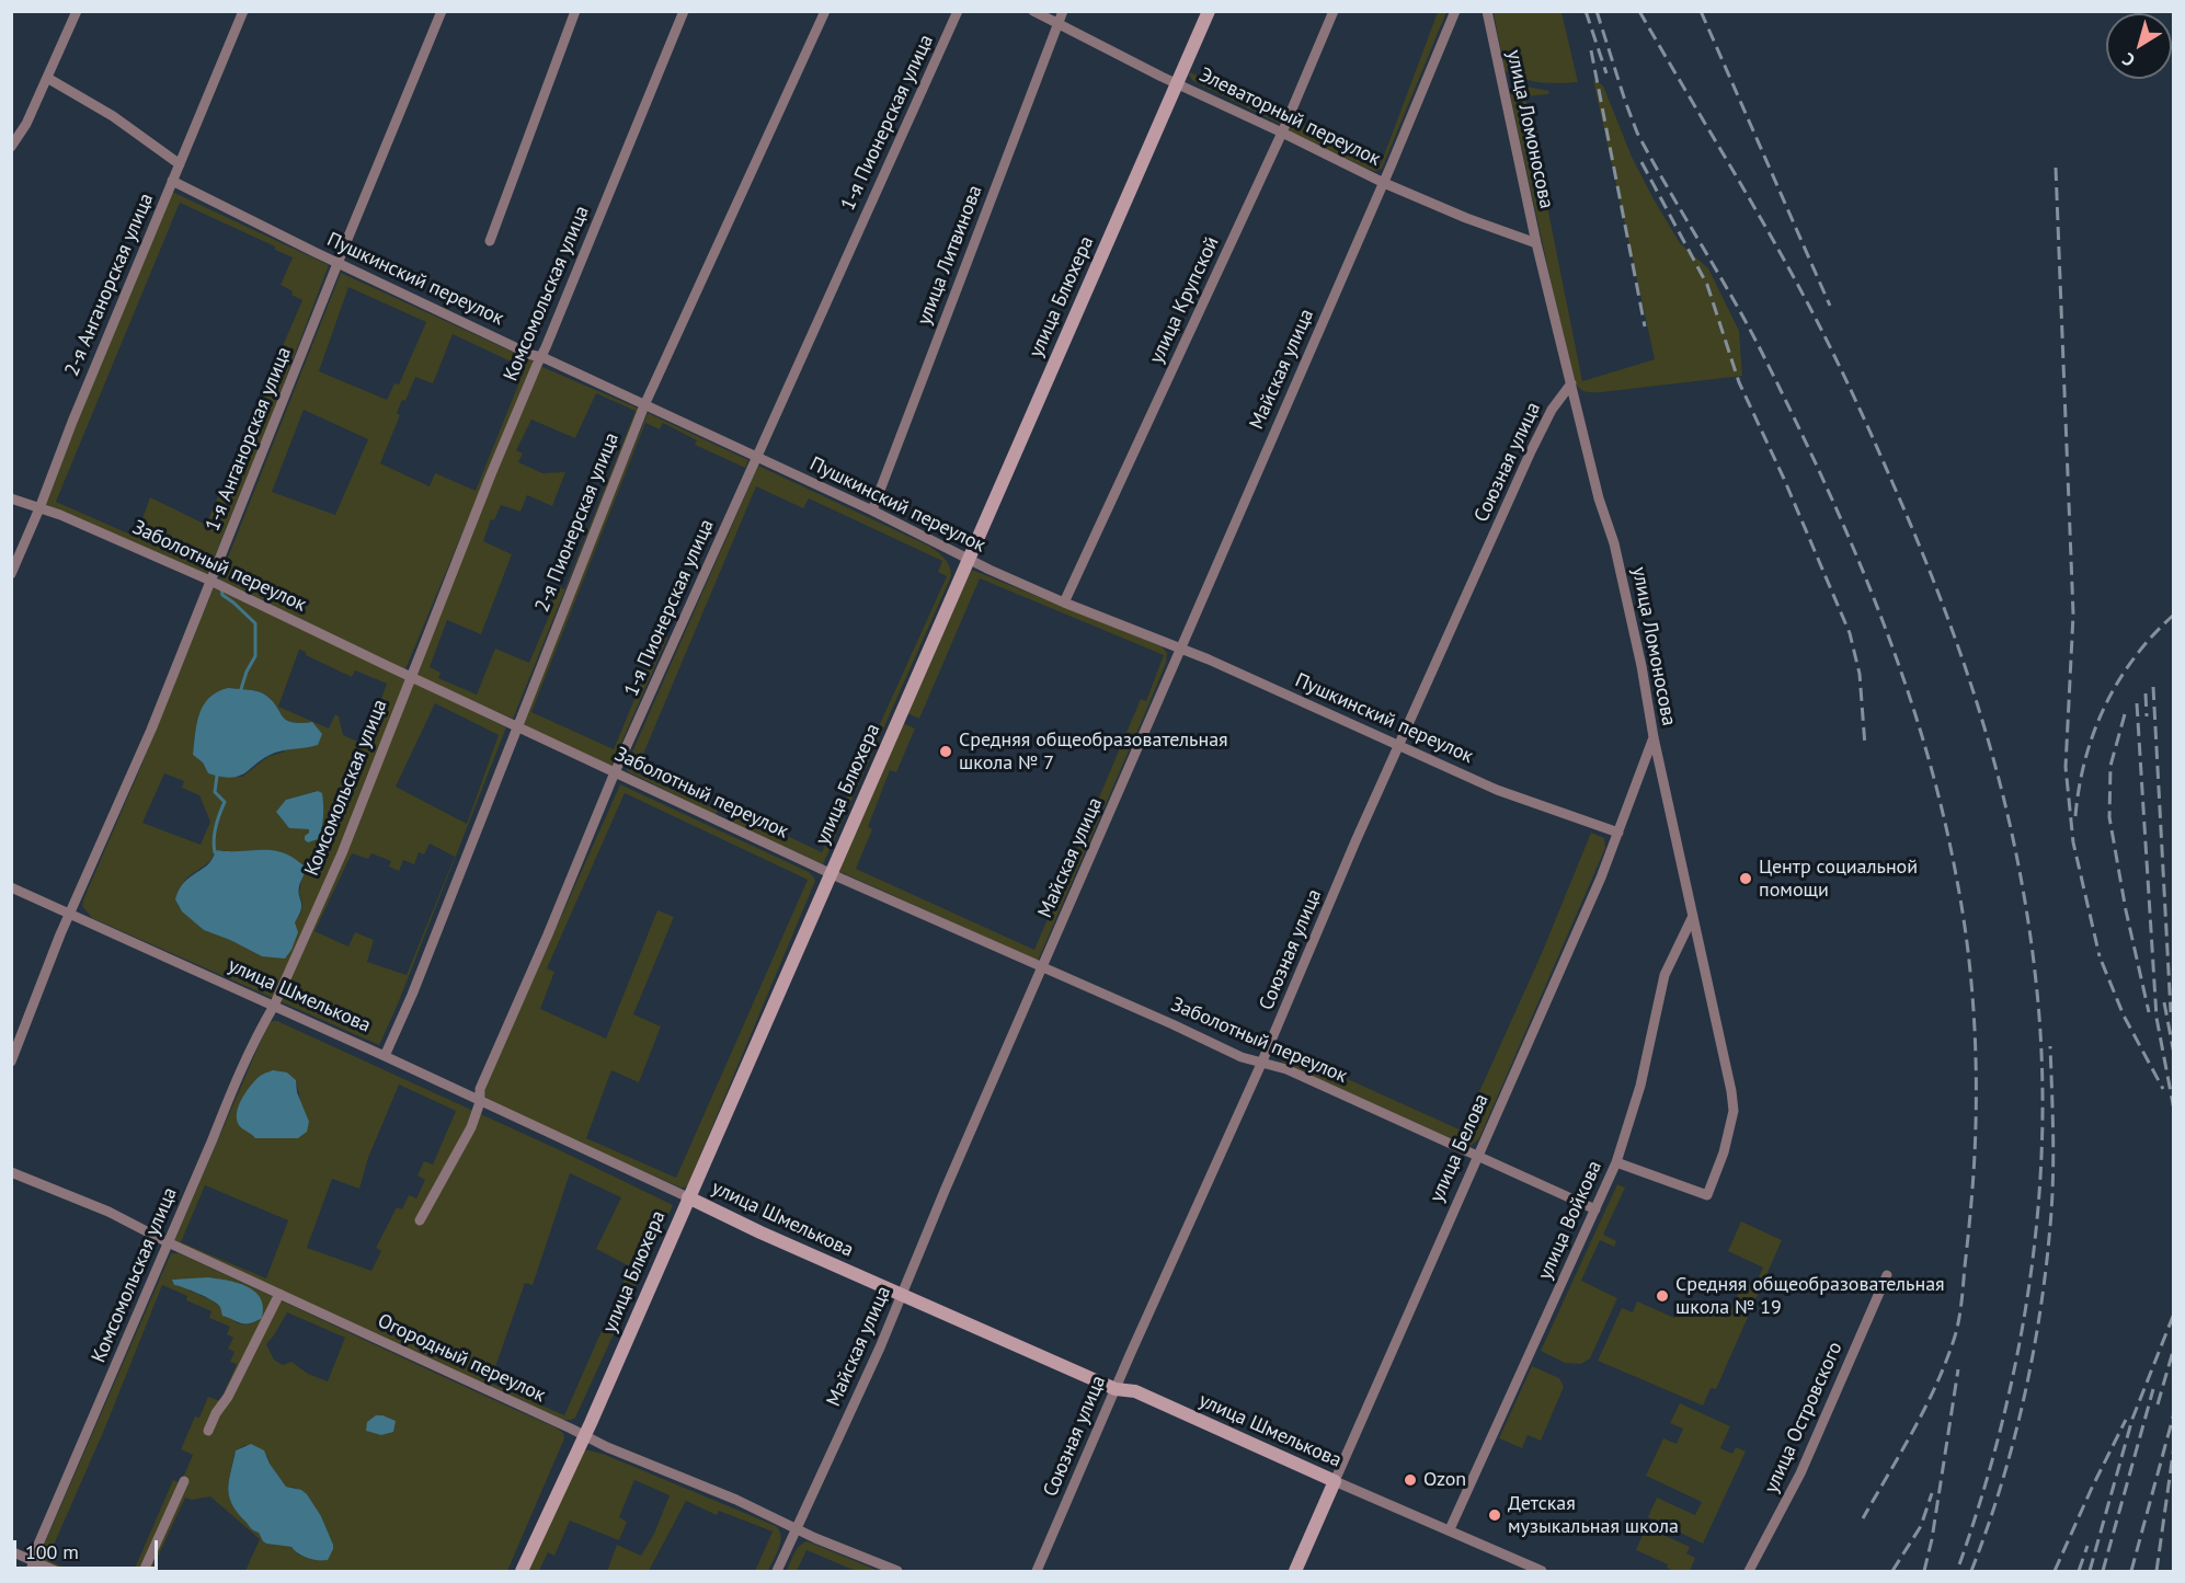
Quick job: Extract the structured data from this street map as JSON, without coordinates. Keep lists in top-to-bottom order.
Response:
{
  "streets": {
    "street": [
      "Элеваторный переулок",
      "1-я Пионерская улица",
      "улица Ломоносова",
      "улица Литвинова",
      "Пушкинский переулок",
      "2-я Анганорская улица",
      "Комсомольская улица",
      "улица Блюхера",
      "улица Крупской",
      "Майская улица",
      "1-я Анганорская улица",
      "Союзная улица",
      "2-я Пионерская улица",
      "Заболотный переулок",
      "улица Шмелькова",
      "улица Белова",
      "улица Войкова",
      "Огородный переулок",
      "улица Островского"
    ]
  },
  "crossings": [
    ["Элеваторный переулок", "улица Ломоносова"],
    ["Элеваторный переулок", "улица Литвинова"],
    ["Элеваторный переулок", "улица Блюхера"],
    ["Элеваторный переулок", "улица Крупской"],
    ["Элеваторный переулок", "Майская улица"],
    ["1-я Пионерская улица", "Пушкинский переулок"],
    ["1-я Пионерская улица", "Заболотный переулок"],
    ["1-я Пионерская улица", "улица Шмелькова"],
    ["улица Ломоносова", "Союзная улица"],
    ["улица Ломоносова", "улица Белова"],
    ["улица Ломоносова", "улица Войкова"],
    ["улица Литвинова", "Пушкинский переулок"],
    ["Пушкинский переулок", "2-я Анганорская улица"],
    ["Пушкинский переулок", "Комсомольская улица"],
    ["Пушкинский переулок", "улица Блюхера"],
    ["Пушкинский переулок", "улица Крупской"],
    ["Пушкинский переулок", "Майская улица"],
    ["Пушкинский переулок", "1-я Анганорская улица"],
    ["Пушкинский переулок", "Союзная улица"],
    ["Пушкинский переулок", "2-я Пионерская улица"],
    ["Пушкинский переулок", "улица Белова"],
    ["2-я Анганорская улица", "Заболотный переулок"],
    ["Комсомольская улица", "Заболотный переулок"],
    ["Комсомольская улица", "улица Шмелькова"],
    ["Комсомольская улица", "Огородный переулок"],
    ["улица Блюхера", "Заболотный переулок"],
    ["улица Блюхера", "улица Шмелькова"],
    ["улица Блюхера", "Огородный переулок"],
    ["Майская улица", "Заболотный переулок"],
    ["Майская улица", "улица Шмелькова"],
    ["Майская улица", "Огородный переулок"],
    ["1-я Анганорская улица", "Заболотный переулок"],
    ["1-я Анганорская улица", "улица Шмелькова"],
    ["Союзная улица", "Заболотный переулок"],
    ["Союзная улица", "улица Шмелькова"],
    ["2-я Пионерская улица", "Заболотный переулок"],
    ["2-я Пионерская улица", "улица Шмелькова"],
    ["Заболотный переулок", "улица Белова"],
    ["Заболотный переулок", "улица Войкова"],
    ["улица Шмелькова", "улица Белова"],
    ["улица Шмелькова", "улица Войкова"]
  ],
  "places": [
    "Средняя общеобразовательная школа № 7",
    "Центр социальной помощи",
    "Средняя общеобразовательная школа № 19",
    "Ozon",
    "Детская музыкальная школа"
  ],
  "scale_bar": "100 m",
  "north": "bottom left"
}
